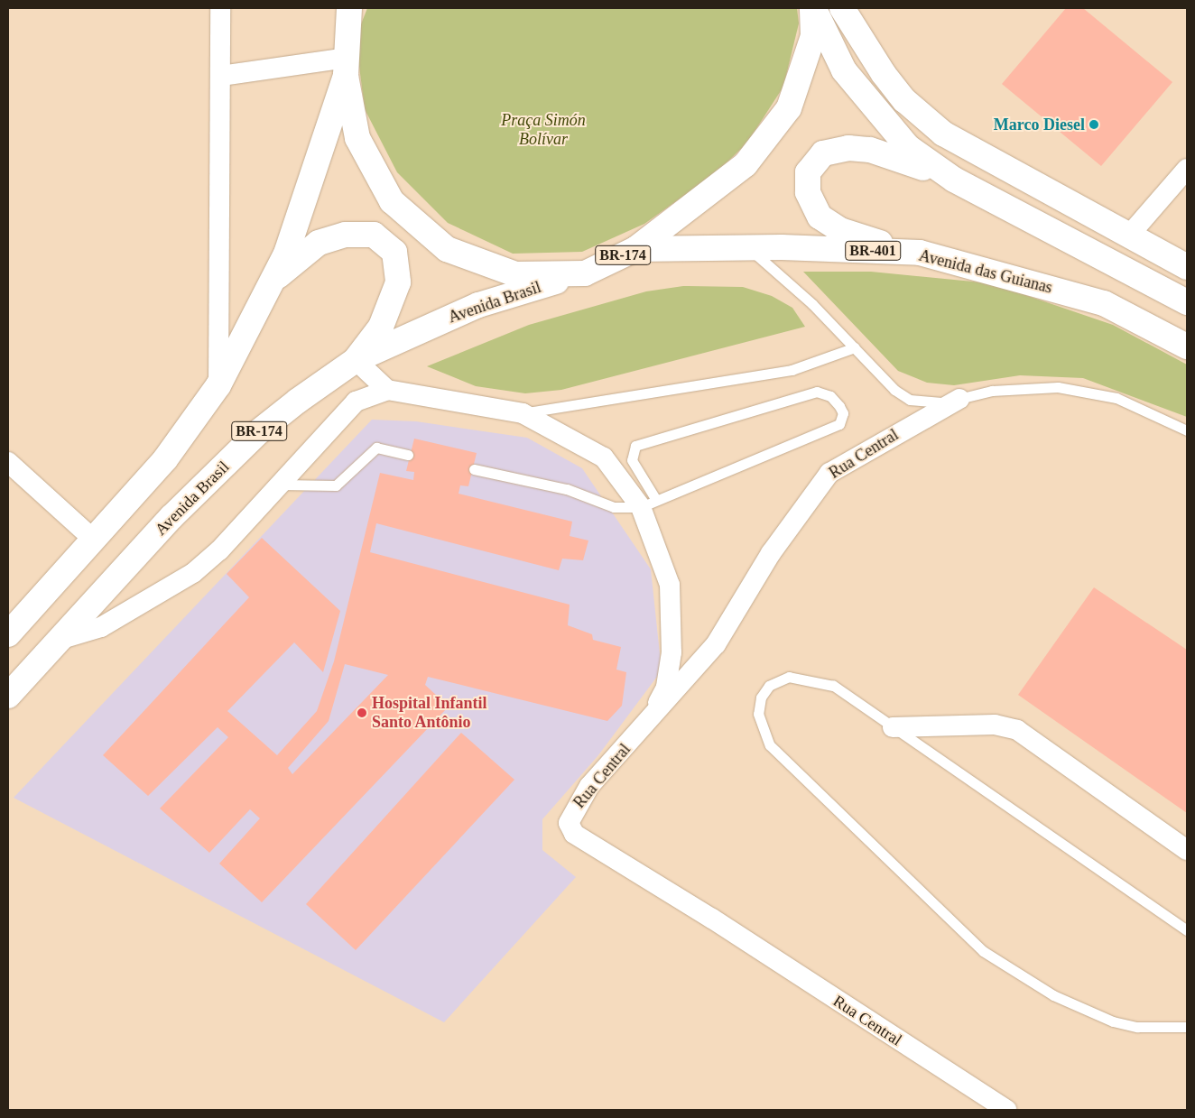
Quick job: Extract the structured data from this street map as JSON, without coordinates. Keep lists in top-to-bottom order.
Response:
{
  "streets": {
    "main road": [
      "BR-401",
      "BR-174",
      "Avenida das Guianas",
      "Avenida Brasil"
    ],
    "street": ["Rua Central"]
  },
  "crossings": [
    ["BR-174", "Avenida das Guianas"],
    ["BR-174", "Avenida Brasil"]
  ],
  "parks": ["Praça Simón Bolívar"],
  "places": ["Marco Diesel", "Hospital Infantil Santo Antônio"]
}
